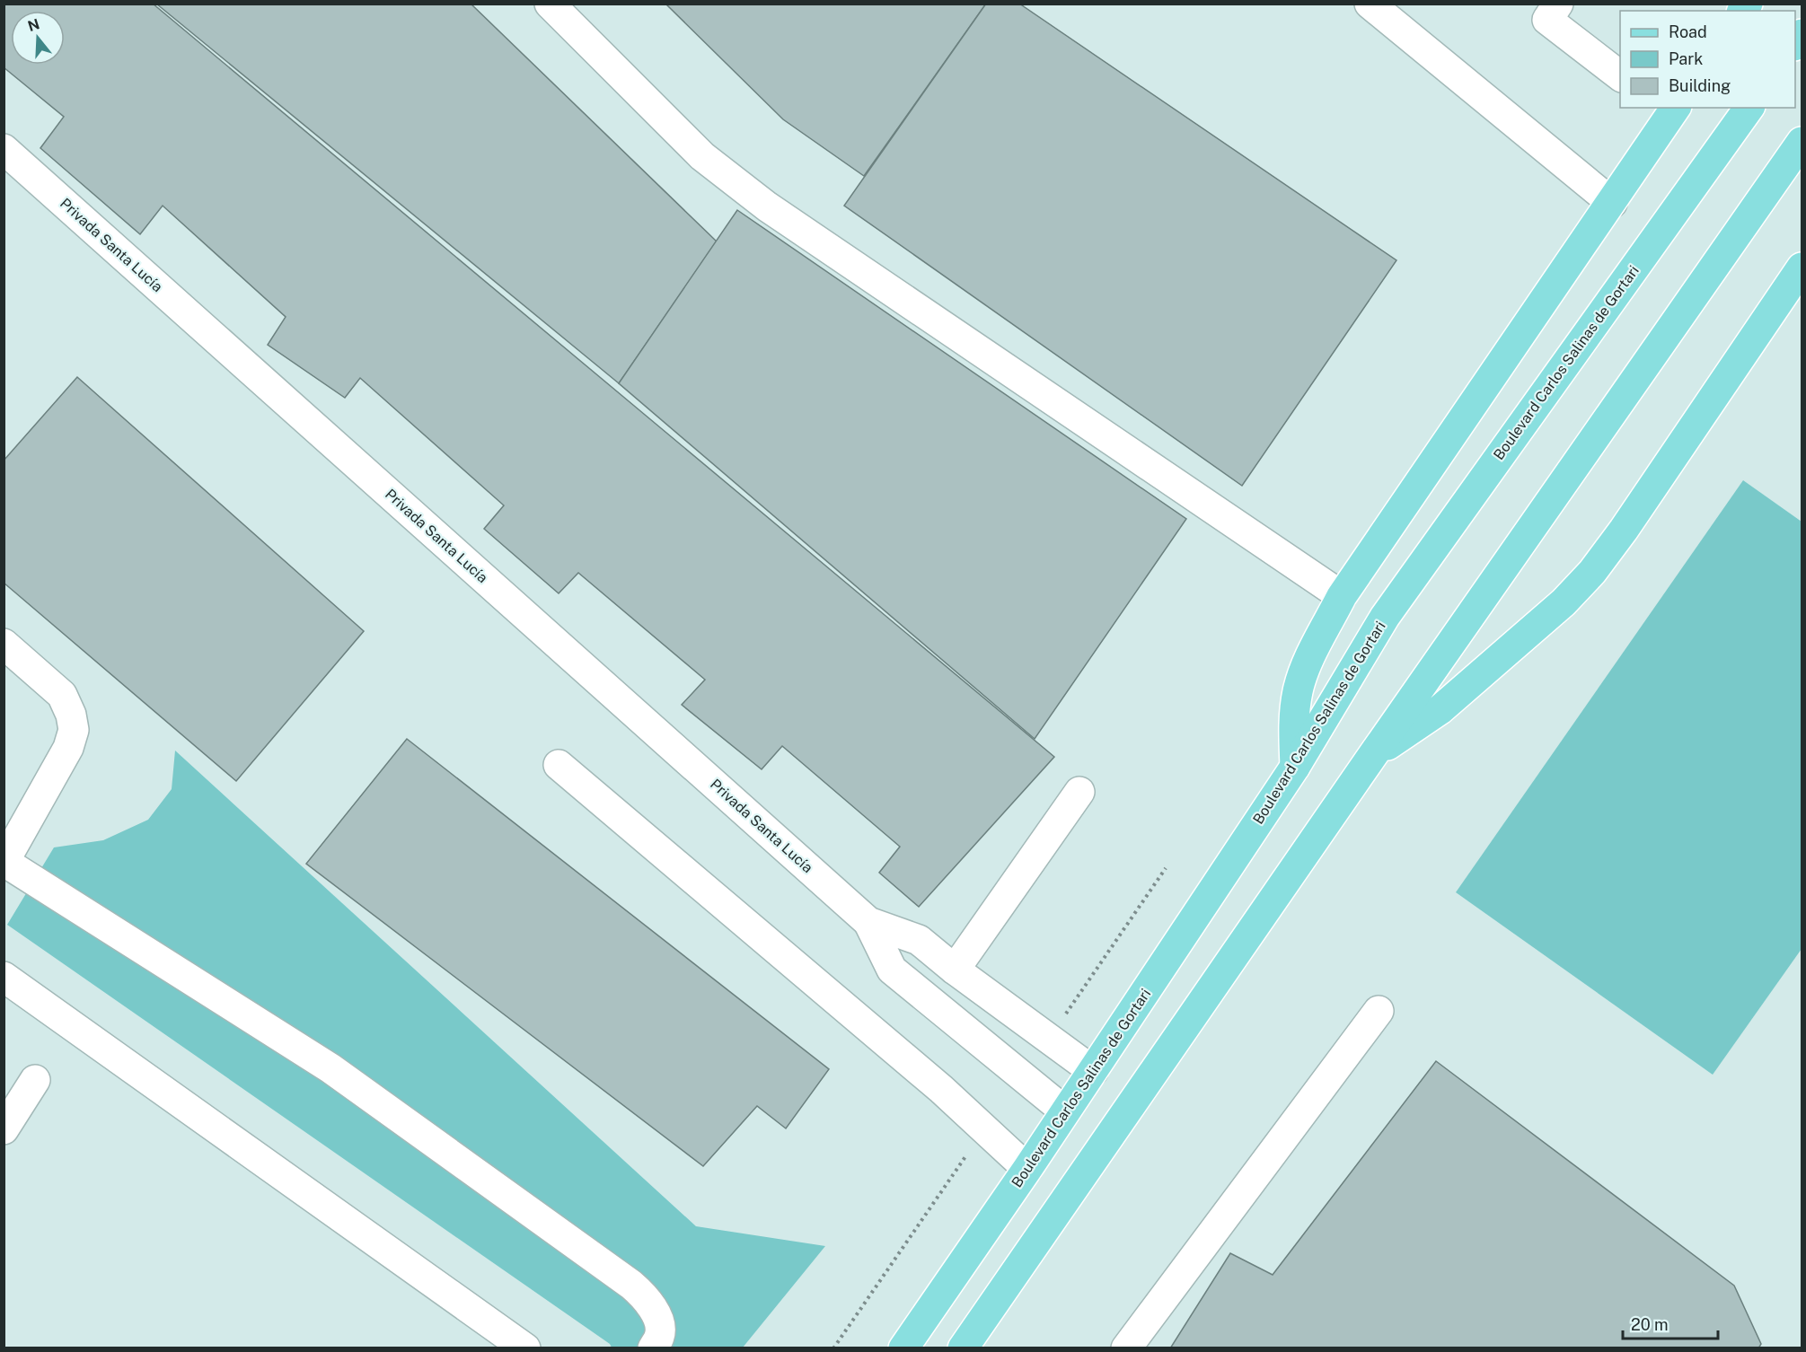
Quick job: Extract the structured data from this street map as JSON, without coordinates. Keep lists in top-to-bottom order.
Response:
{
  "streets": {
    "main road": ["Boulevard Carlos Salinas de Gortari"],
    "lane": ["Privada Santa Lucía"]
  },
  "crossings": [
    ["Privada Santa Lucía", "Boulevard Carlos Salinas de Gortari"]
  ],
  "legend": ["Road", "Park", "Building"],
  "scale_bar": "20 m",
  "north": "top"
}
